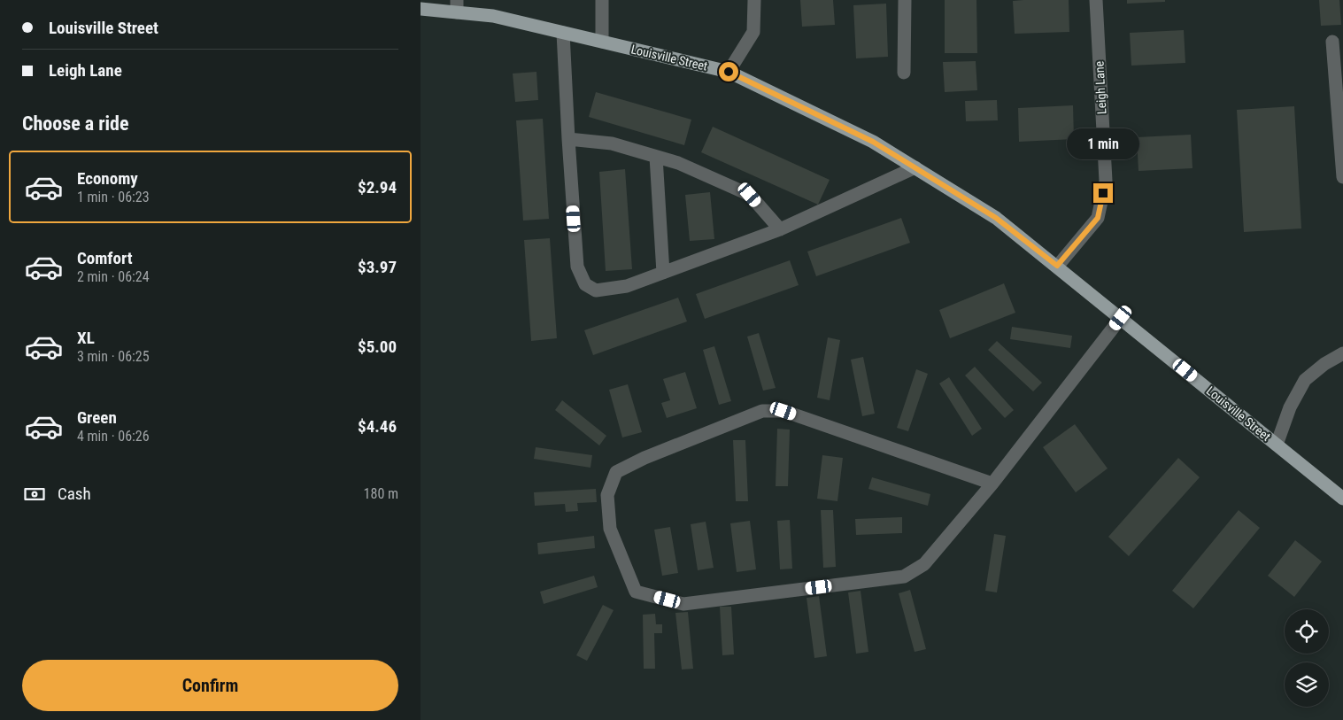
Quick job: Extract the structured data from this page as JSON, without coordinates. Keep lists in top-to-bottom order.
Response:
{
  "streets": {
    "main road": ["Louisville Street"],
    "street": ["Leigh Lane"]
  },
  "crossings": [
    ["Louisville Street", "Leigh Lane"]
  ],
  "page": {
    "banner": ["Louisville Street", "Leigh Lane"],
    "heading": "Choose a ride",
    "bubble": "1 min",
    "list": [
      {
        "name": "Economy",
        "note": "1 min · 06:23",
        "value": "$2.94"
      },
      {
        "name": "Comfort",
        "note": "2 min · 06:24",
        "value": "$3.97"
      },
      {
        "name": "XL",
        "note": "3 min · 06:25",
        "value": "$5.00"
      },
      {
        "name": "Green",
        "note": "4 min · 06:26",
        "value": "$4.46"
      }
    ],
    "pay": ["Cash", "180 m"],
    "buttons": "Confirm"
  }
}
